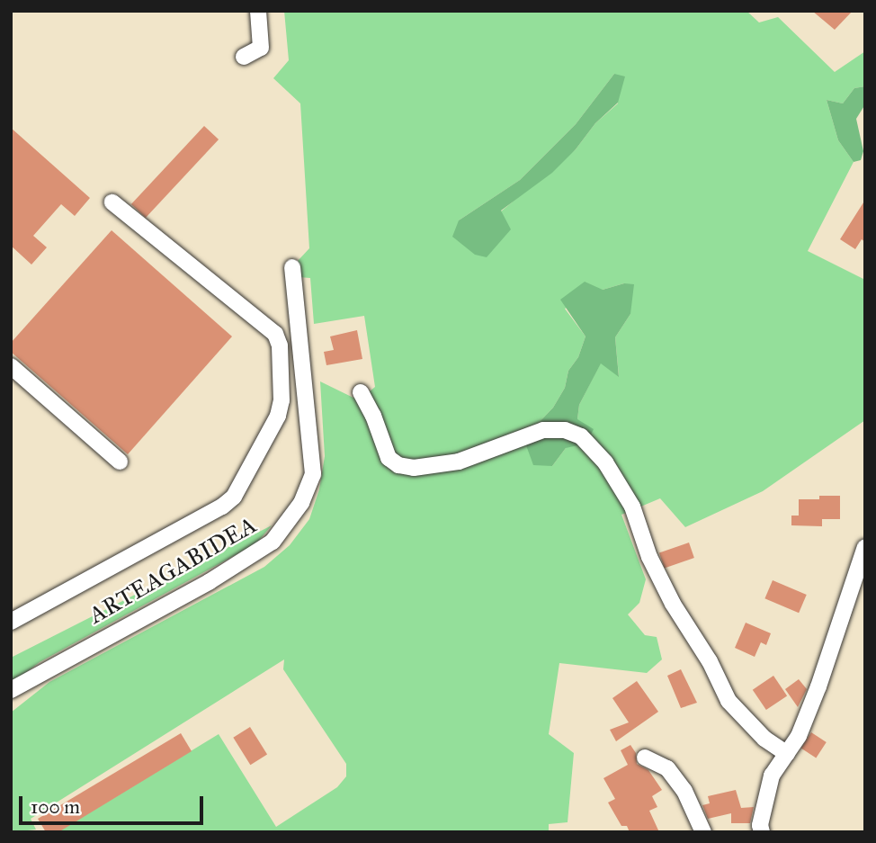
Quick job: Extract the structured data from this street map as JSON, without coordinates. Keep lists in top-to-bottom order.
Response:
{
  "streets": {
    "street": ["ARTEAGABIDEA"]
  },
  "scale_bar": "100 m"
}
